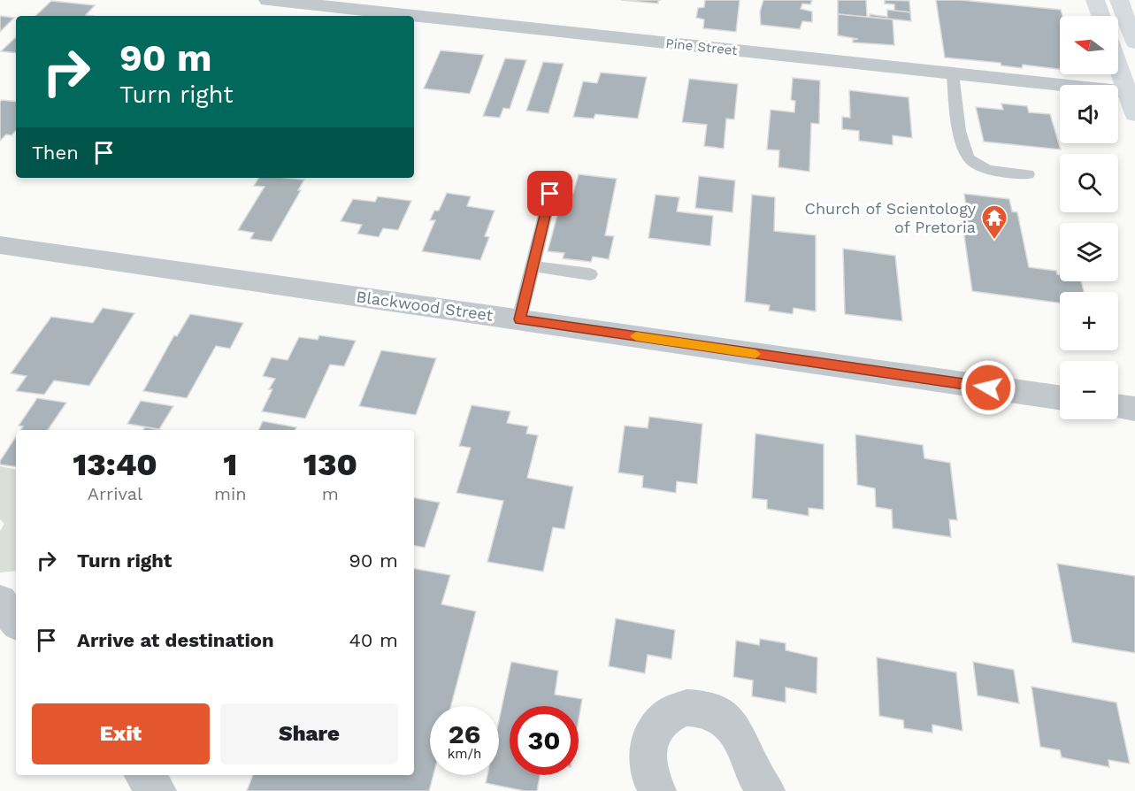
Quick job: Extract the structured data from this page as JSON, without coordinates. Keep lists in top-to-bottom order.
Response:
{
  "streets": {
    "street": ["Pine Street", "Blackwood Street"]
  },
  "places": {
    "temple": ["Church of Scientology of Pretoria"]
  },
  "north": "left",
  "page": {
    "map_buttons": ["+", "−"],
    "turn": ["90 m", "Turn right"],
    "then": "Then",
    "eta": [
      "13:40",
      "Arrival",
      "1",
      "min",
      "130",
      "m"
    ],
    "list": [
      {
        "name": "Turn right",
        "value": "90 m"
      },
      {
        "name": "Arrive at destination",
        "value": "40 m"
      }
    ],
    "buttons": ["Exit", "Share"],
    "speed": "26 km/h",
    "limit": "30"
  }
}
